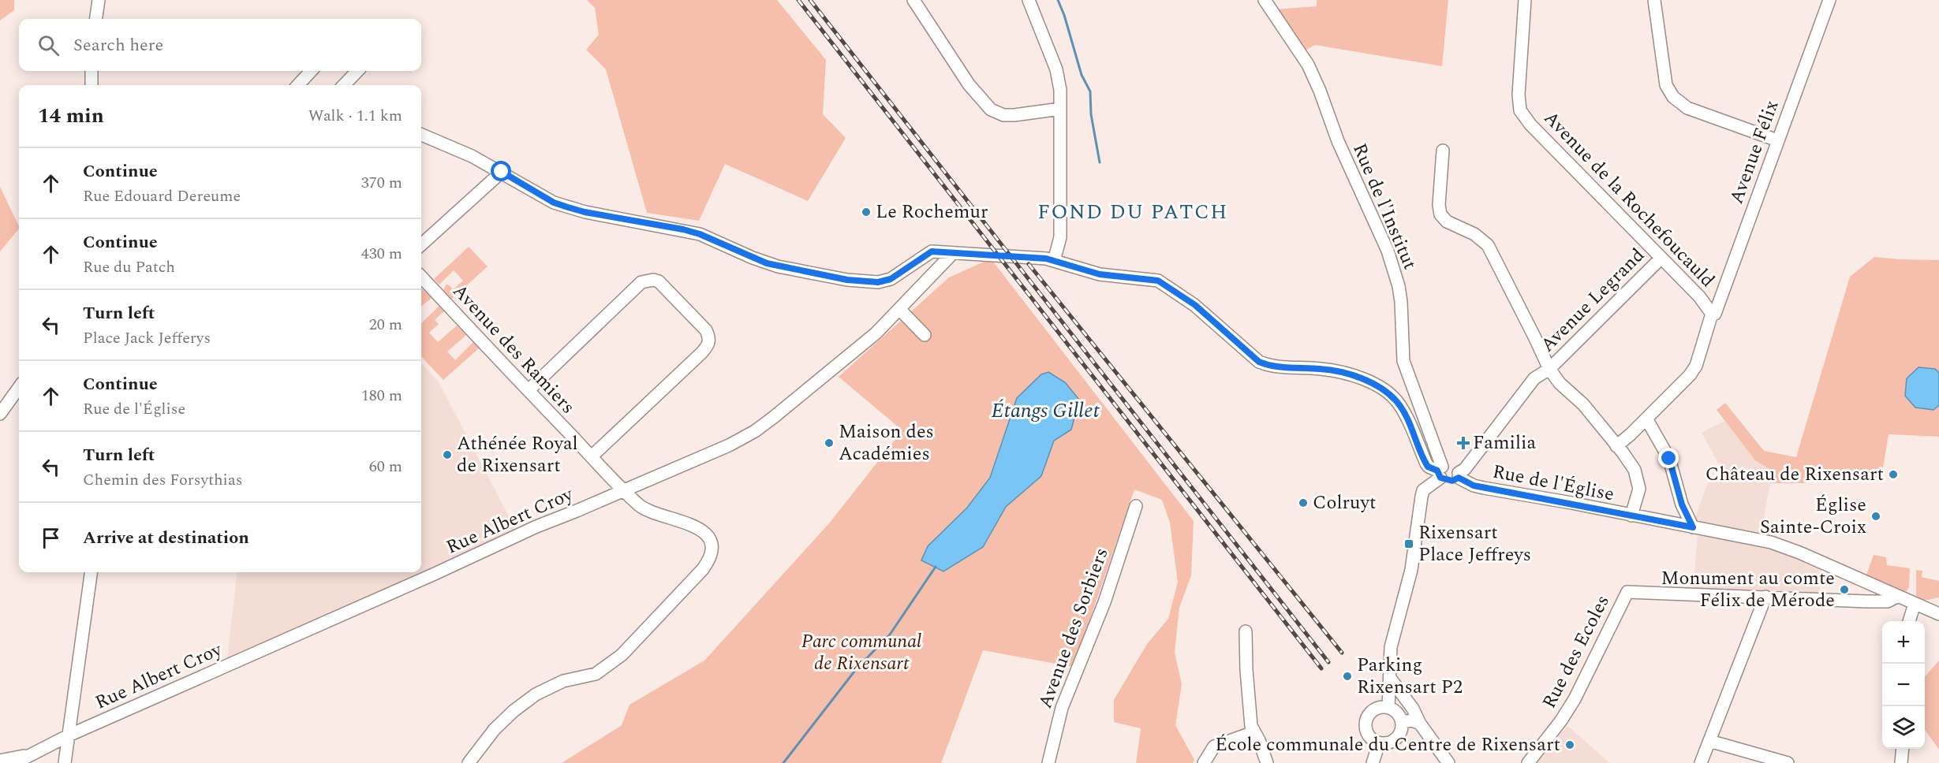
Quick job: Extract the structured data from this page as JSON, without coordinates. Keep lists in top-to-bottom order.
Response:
{
  "streets": {
    "street": [
      "Avenue Félix",
      "Avenue de la Rochefoucauld",
      "Rue de l'Institut",
      "Avenue Legrand",
      "Avenue des Ramiers",
      "Rue de l'Église",
      "Rue Albert Croy",
      "Avenue des Sorbiers",
      "Rue des Ecoles"
    ]
  },
  "crossings": [
    ["Avenue Félix", "Avenue de la Rochefoucauld"],
    ["Avenue de la Rochefoucauld", "Avenue Legrand"],
    ["Rue de l'Institut", "Rue de l'Église"],
    ["Avenue Legrand", "Rue de l'Église"],
    ["Avenue des Ramiers", "Rue Albert Croy"],
    ["Rue de l'Église", "Rue des Ecoles"]
  ],
  "districts": ["FOND DU PATCH"],
  "water": ["Étangs Gillet"],
  "parks": ["Parc communal de Rixensart"],
  "places": {
    "other": [
      "Le Rochemur",
      "Maison des Académies",
      "Athénée Royal de Rixensart",
      "Château de Rixensart",
      "Colruyt",
      "Église Sainte-Croix",
      "Monument au comte Félix de Mérode",
      "Parking Rixensart P2",
      "École communale du Centre de Rixensart"
    ],
    "health": ["Familia"],
    "transit": ["Rixensart Place Jeffreys"]
  },
  "page": {
    "search": "Search here",
    "heading": ["14 min", "Walk · 1.1 km"],
    "list": [
      ["Continue", "Rue Edouard Dereume", "370 m"],
      ["Continue", "Rue du Patch", "430 m"],
      ["Turn left", "Place Jack Jefferys", "20 m"],
      ["Continue", "Rue de l'Église", "180 m"],
      ["Turn left", "Chemin des Forsythias", "60 m"],
      "Arrive at destination"
    ],
    "map_buttons": ["+", "−"]
  }
}
